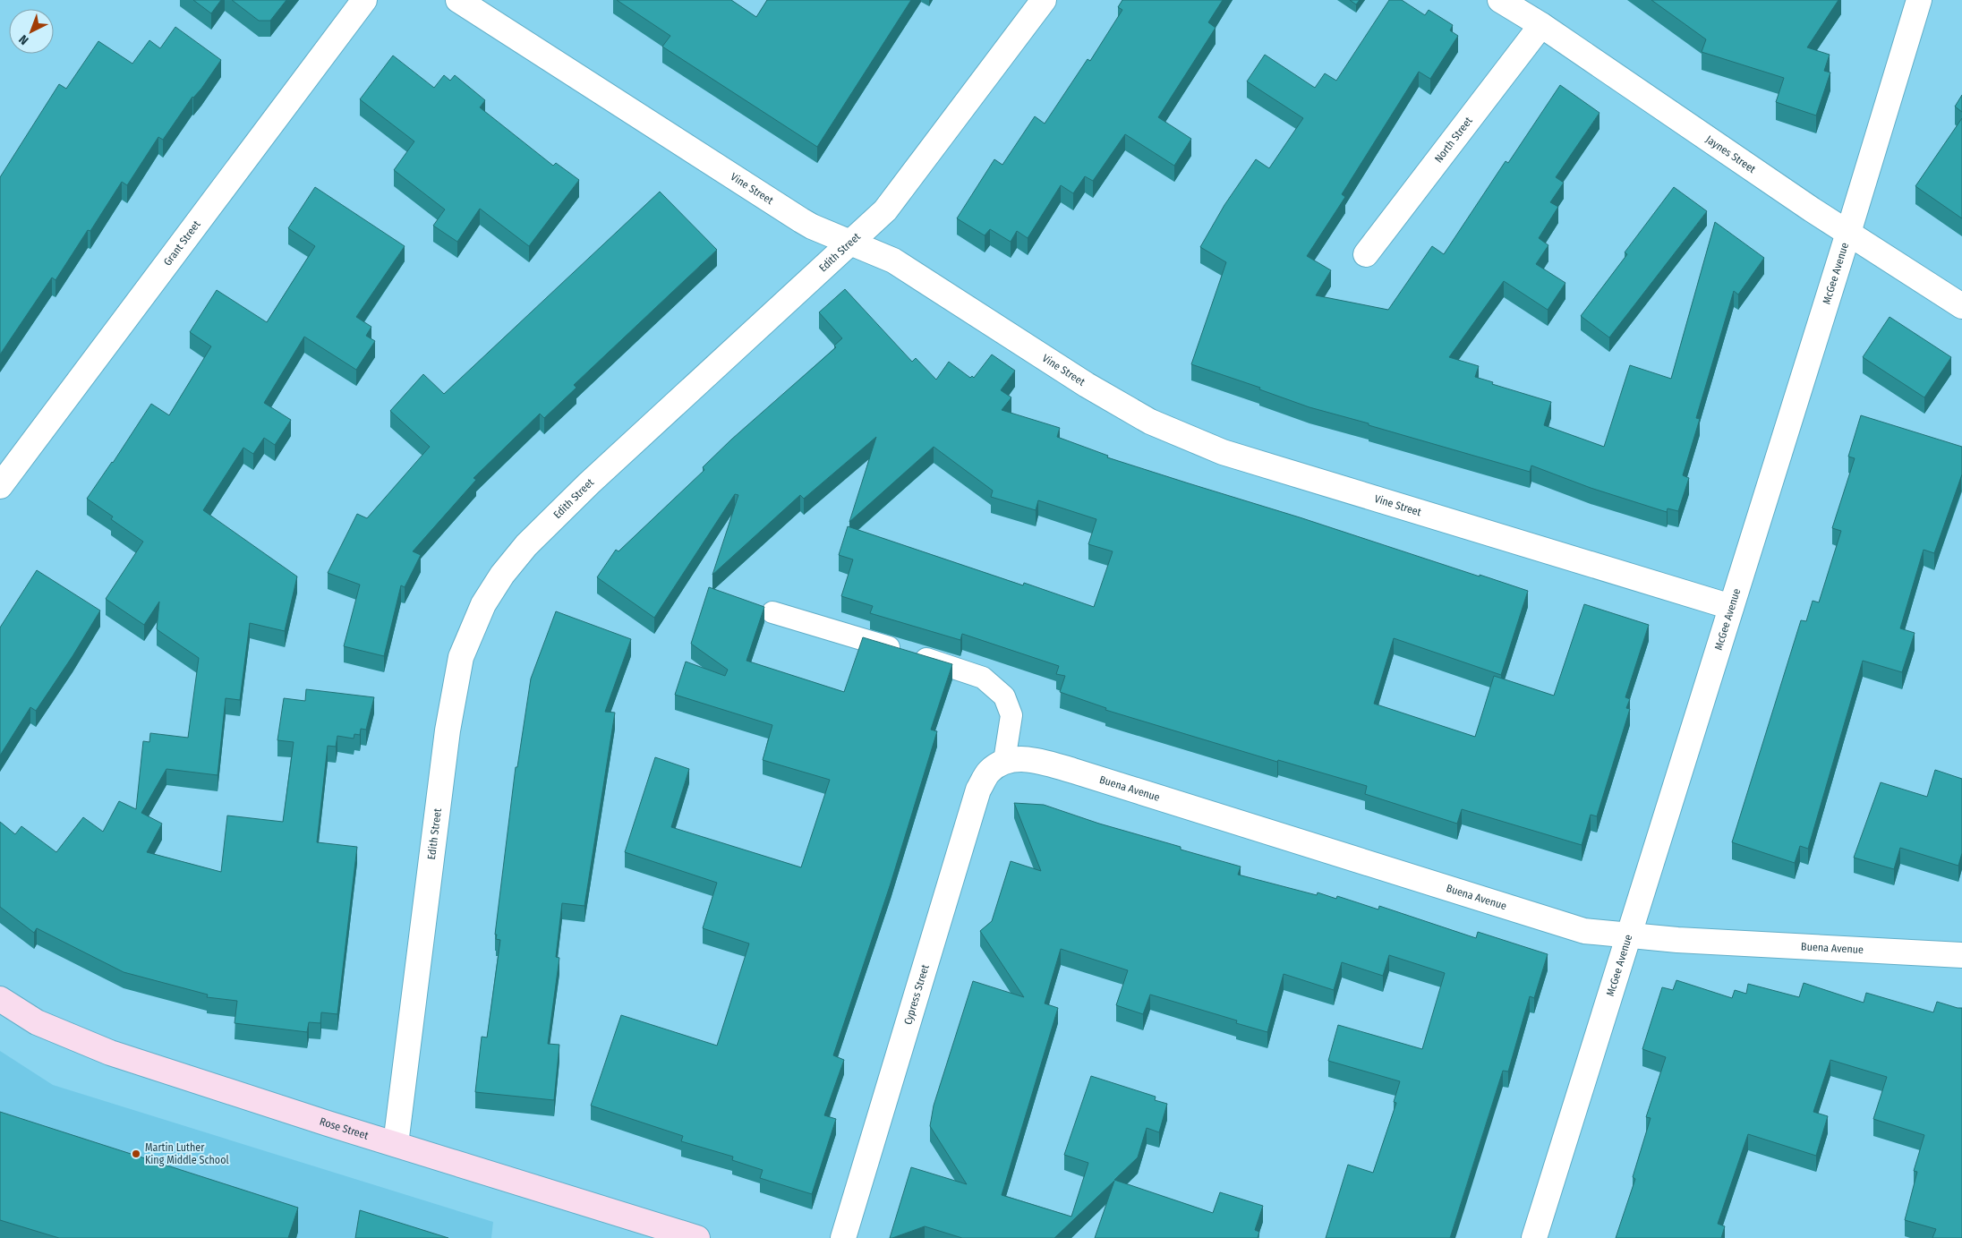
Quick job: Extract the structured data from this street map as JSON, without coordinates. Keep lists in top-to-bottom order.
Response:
{
  "streets": {
    "street": [
      "North Street",
      "Jaynes Street",
      "Vine Street",
      "Grant Street",
      "Edith Street",
      "McGee Avenue",
      "Buena Avenue",
      "Cypress Street",
      "Rose Street"
    ]
  },
  "crossings": [
    ["North Street", "Jaynes Street"],
    ["Jaynes Street", "McGee Avenue"],
    ["Vine Street", "Edith Street"],
    ["Vine Street", "McGee Avenue"],
    ["Edith Street", "Rose Street"],
    ["McGee Avenue", "Buena Avenue"],
    ["Buena Avenue", "Cypress Street"]
  ],
  "places": ["Martin Luther King Middle School"],
  "north": "bottom left"
}
